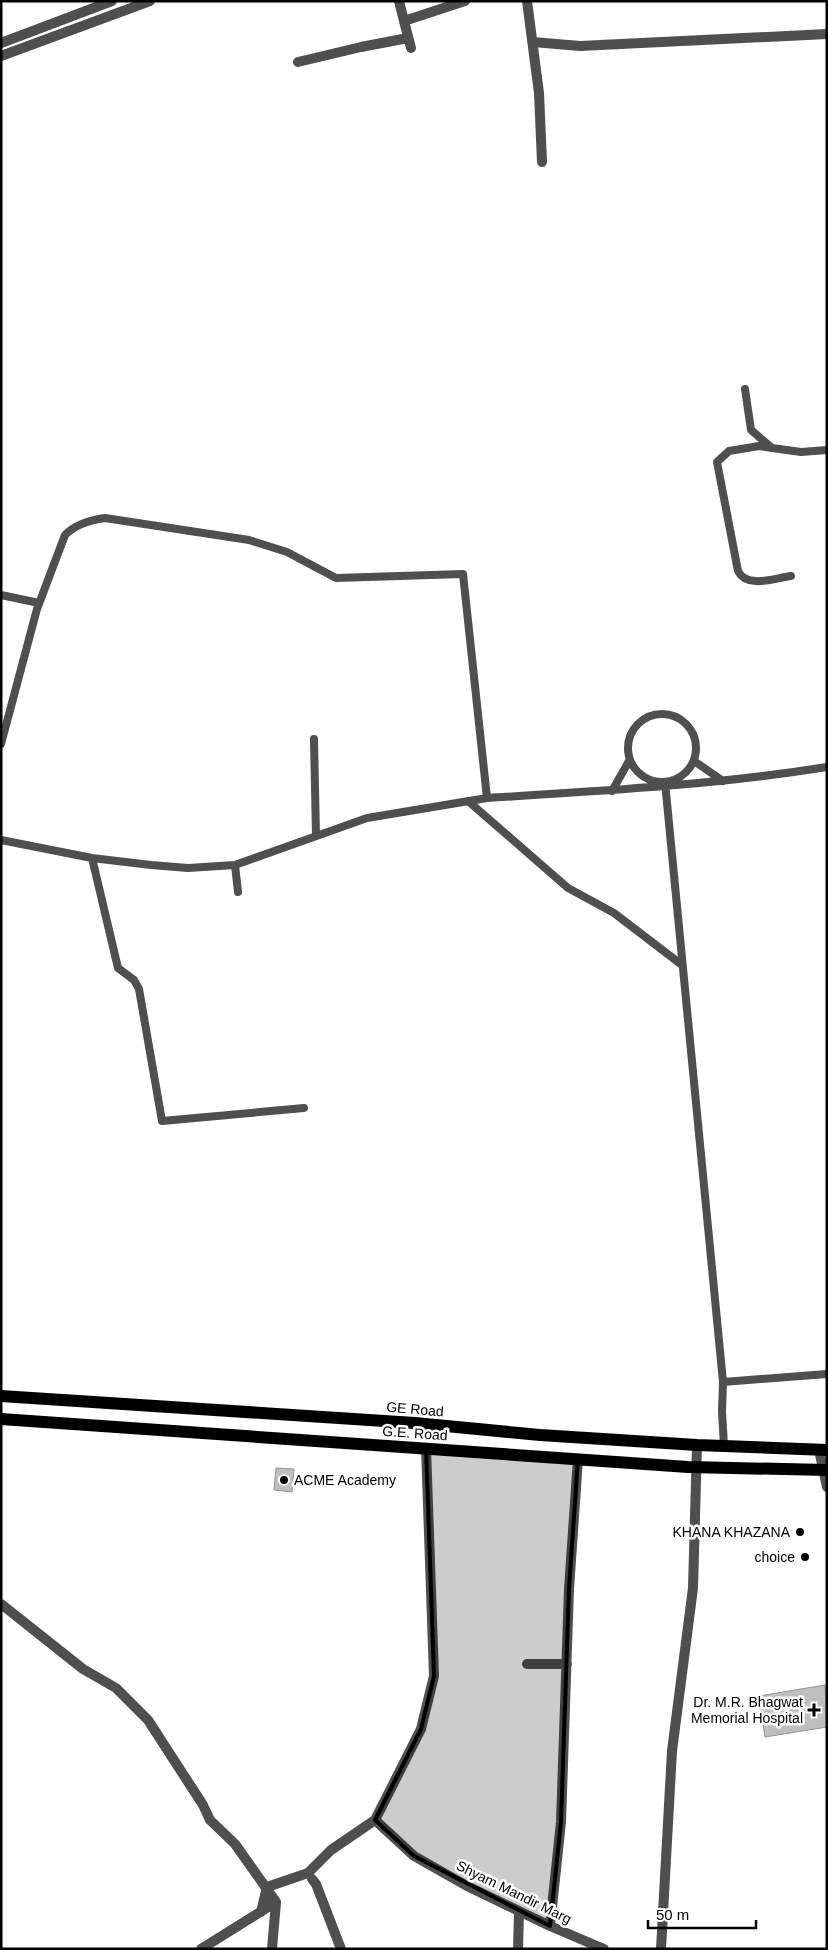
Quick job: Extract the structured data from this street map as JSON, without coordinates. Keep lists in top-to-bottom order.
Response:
{
  "streets": {
    "main road": ["GE Road", "G.E. Road"],
    "street": ["Shyam Mandir Marg"]
  },
  "places": {
    "other": ["ACME Academy", "KHANA KHAZANA", "choice"],
    "health": ["Dr. M.R. Bhagwat Memorial Hospital"]
  },
  "scale_bar": "50 m"
}
